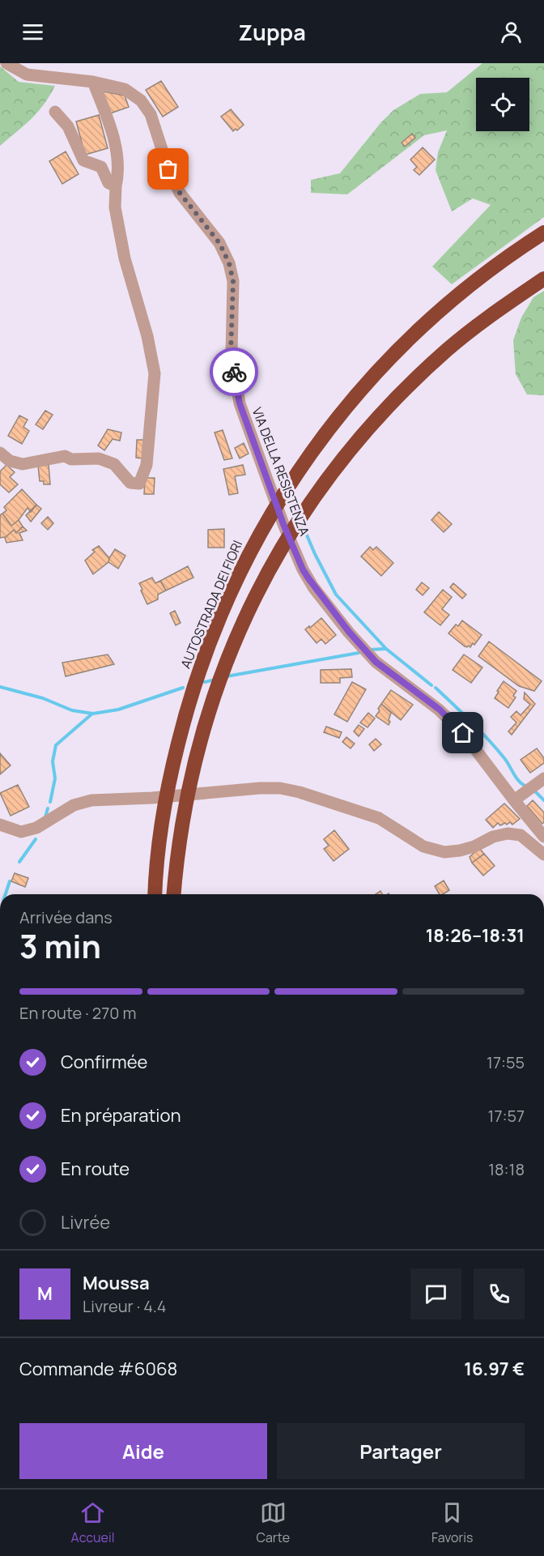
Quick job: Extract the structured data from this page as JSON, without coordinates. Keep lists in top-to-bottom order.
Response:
{
  "streets": {
    "highway": ["AUTOSTRADA DEI FIORI"],
    "street": ["VIA DELLA RESISTENZA"]
  },
  "page": {
    "header": "Zuppa",
    "heading": ["3 min", "Arrivée dans", "18:26–18:31"],
    "panel": [
      "Moussa",
      "Livreur · 4.4",
      "Commande #6068",
      "16.97 €"
    ],
    "bar": "En route · 270 m",
    "list": [
      ["Confirmée", "17:55"],
      ["En préparation", "17:57"],
      ["En route", "18:18"],
      "Livrée"
    ],
    "round": "M",
    "buttons": ["Aide", "Partager"],
    "tabs": ["Accueil", "Carte", "Favoris"]
  }
}
